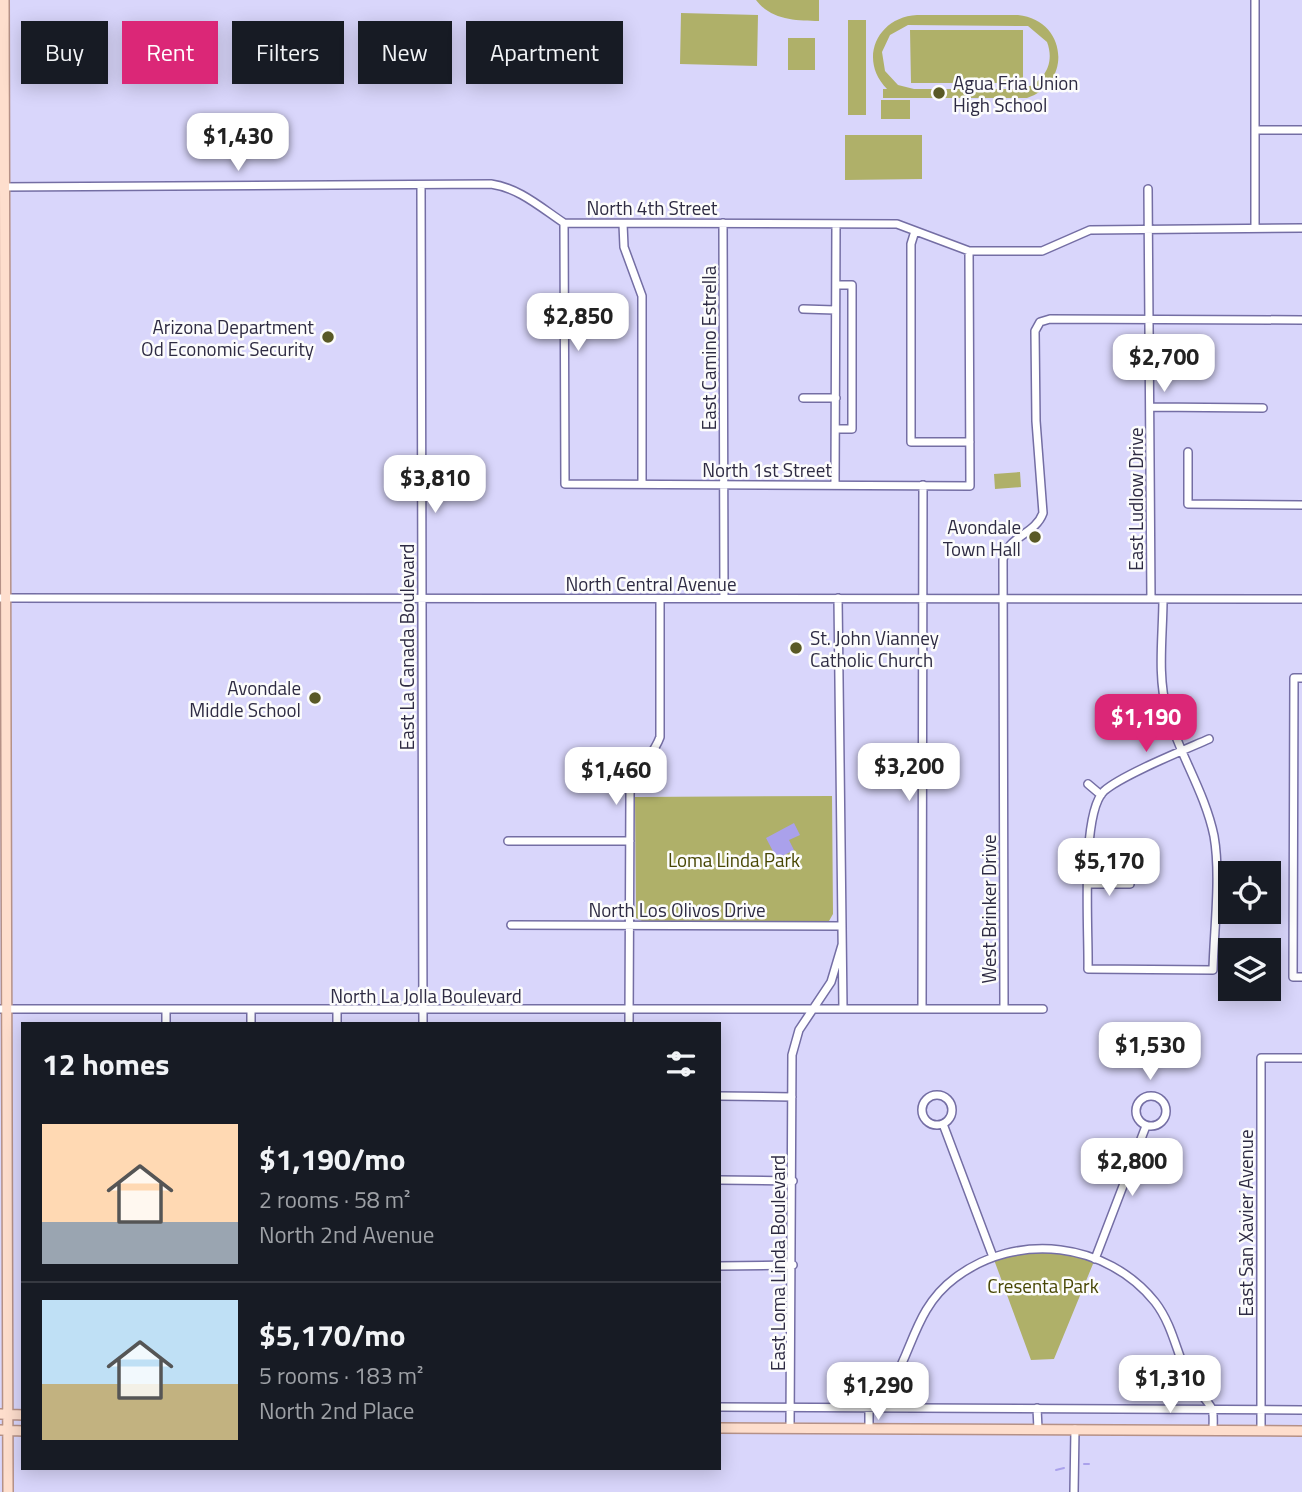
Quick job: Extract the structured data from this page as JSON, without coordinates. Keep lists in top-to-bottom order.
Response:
{
  "streets": {
    "street": [
      "North 4th Street",
      "East Camino Estrella",
      "North 1st Street",
      "East Ludlow Drive",
      "North Central Avenue",
      "East La Canada Boulevard",
      "North Los Olivos Drive",
      "West Brinker Drive",
      "North La Jolla Boulevard",
      "East San Xavier Avenue",
      "East Loma Linda Boulevard"
    ]
  },
  "crossings": [
    ["North 4th Street", "East Camino Estrella"],
    ["North 4th Street", "North 1st Street"],
    ["North 4th Street", "East Ludlow Drive"],
    ["North 4th Street", "East La Canada Boulevard"],
    ["East Camino Estrella", "North 1st Street"],
    ["East Camino Estrella", "North Central Avenue"],
    ["East Ludlow Drive", "North Central Avenue"],
    ["East Ludlow Drive", "West Brinker Drive"],
    ["North Central Avenue", "East La Canada Boulevard"],
    ["North Central Avenue", "West Brinker Drive"],
    ["East La Canada Boulevard", "North La Jolla Boulevard"],
    ["West Brinker Drive", "North La Jolla Boulevard"],
    ["North La Jolla Boulevard", "East Loma Linda Boulevard"]
  ],
  "parks": ["Loma Linda Park", "Cresenta Park"],
  "places": [
    "Agua Fria Union High School",
    "Arizona Department Od Economic Security",
    "Avondale Town Hall",
    "St. John Vianney Catholic Church",
    "Avondale Middle School"
  ],
  "page": {
    "chip": [
      "Buy",
      "Rent",
      "Filters",
      "New",
      "Apartment"
    ],
    "price": [
      "$1,430",
      "$2,850",
      "$2,700",
      "$3,810",
      "$1,190",
      "$3,200",
      "$1,460",
      "$5,170",
      "$1,530",
      "$2,800",
      "$1,310",
      "$1,290"
    ],
    "heading": "12 homes",
    "list": [
      {
        "name": "$1,190/mo",
        "note": "2 rooms · 58 m² · North 2nd Avenue"
      },
      {
        "name": "$5,170/mo",
        "note": "5 rooms · 183 m² · North 2nd Place"
      }
    ]
  }
}
